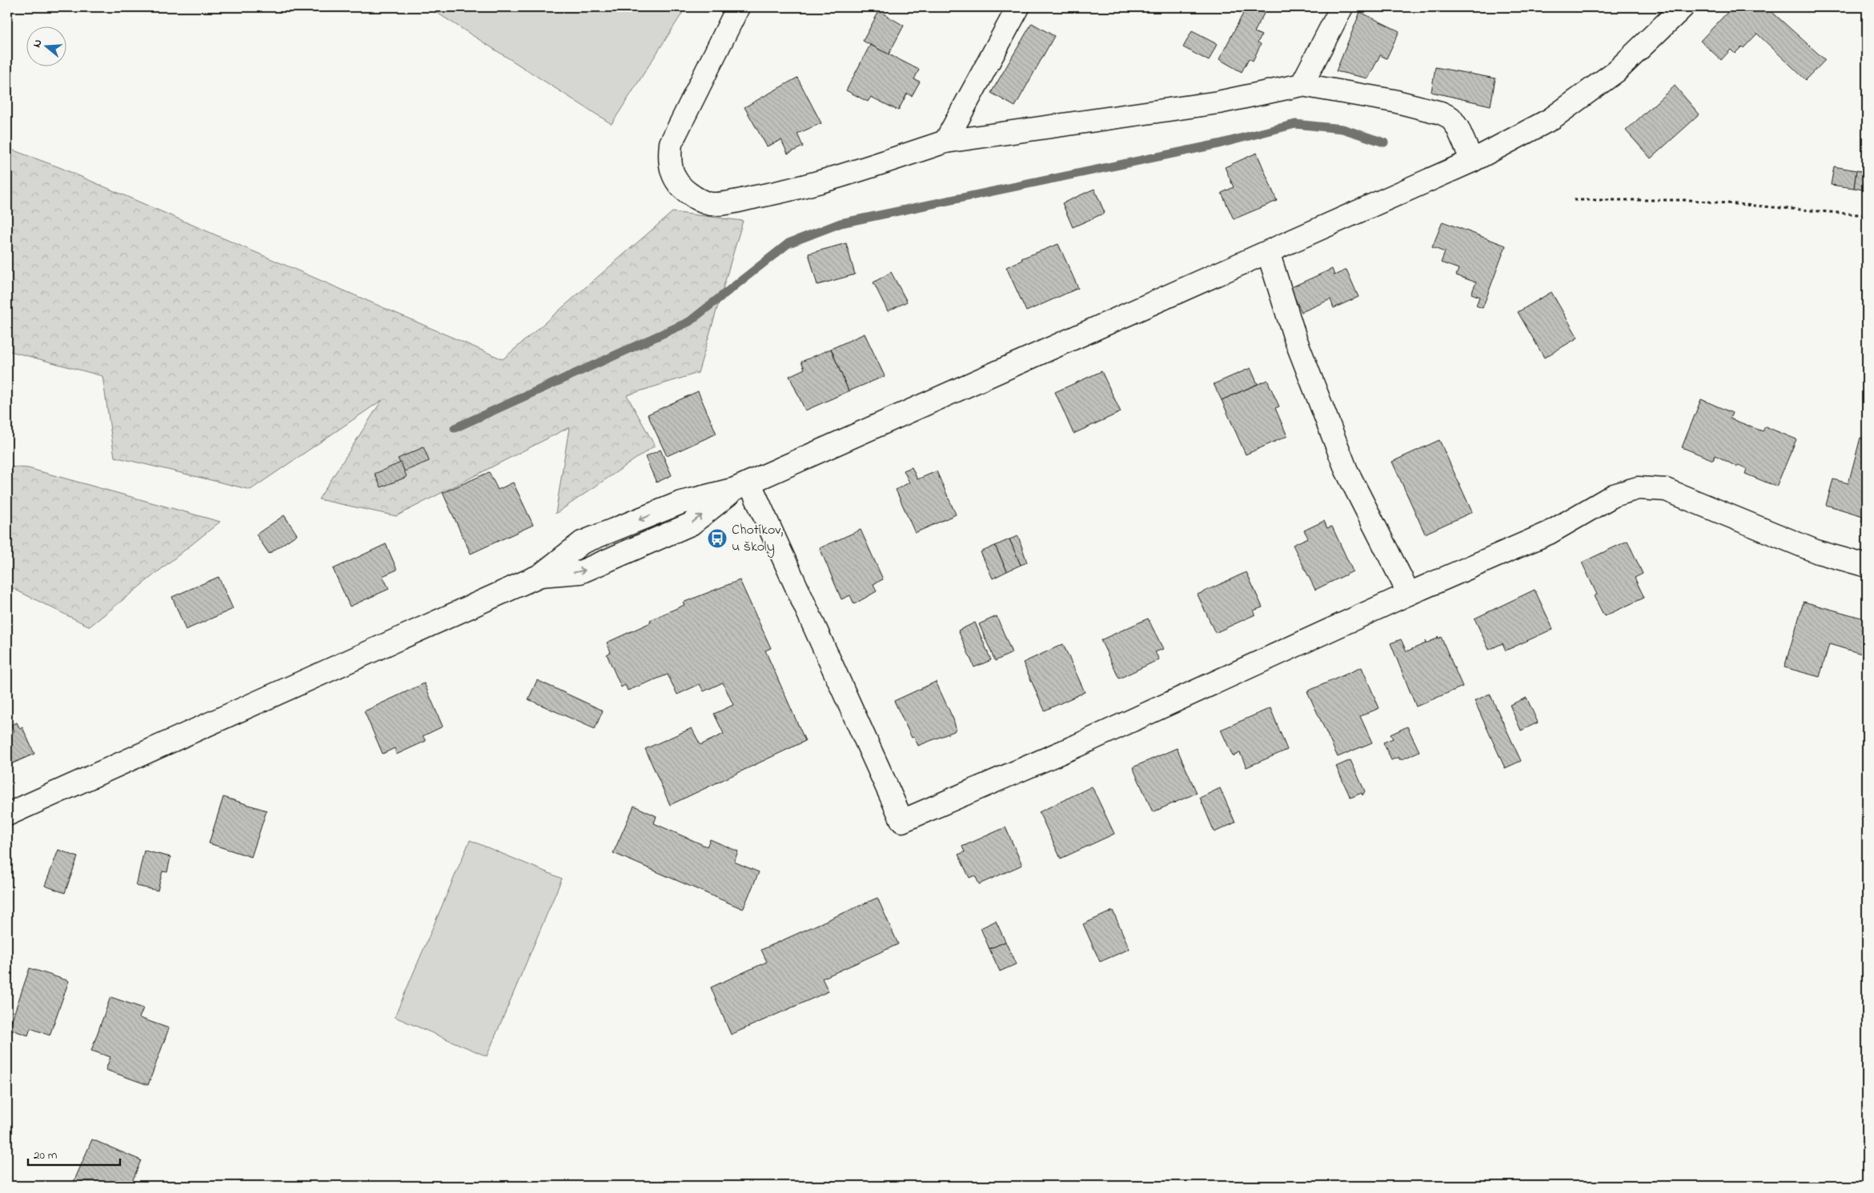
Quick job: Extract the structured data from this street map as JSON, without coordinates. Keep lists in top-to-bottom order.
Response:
{
  "places": {
    "bus stop": ["Chotíkov, u školy"]
  },
  "scale_bar": "20 m",
  "north": "left"
}
